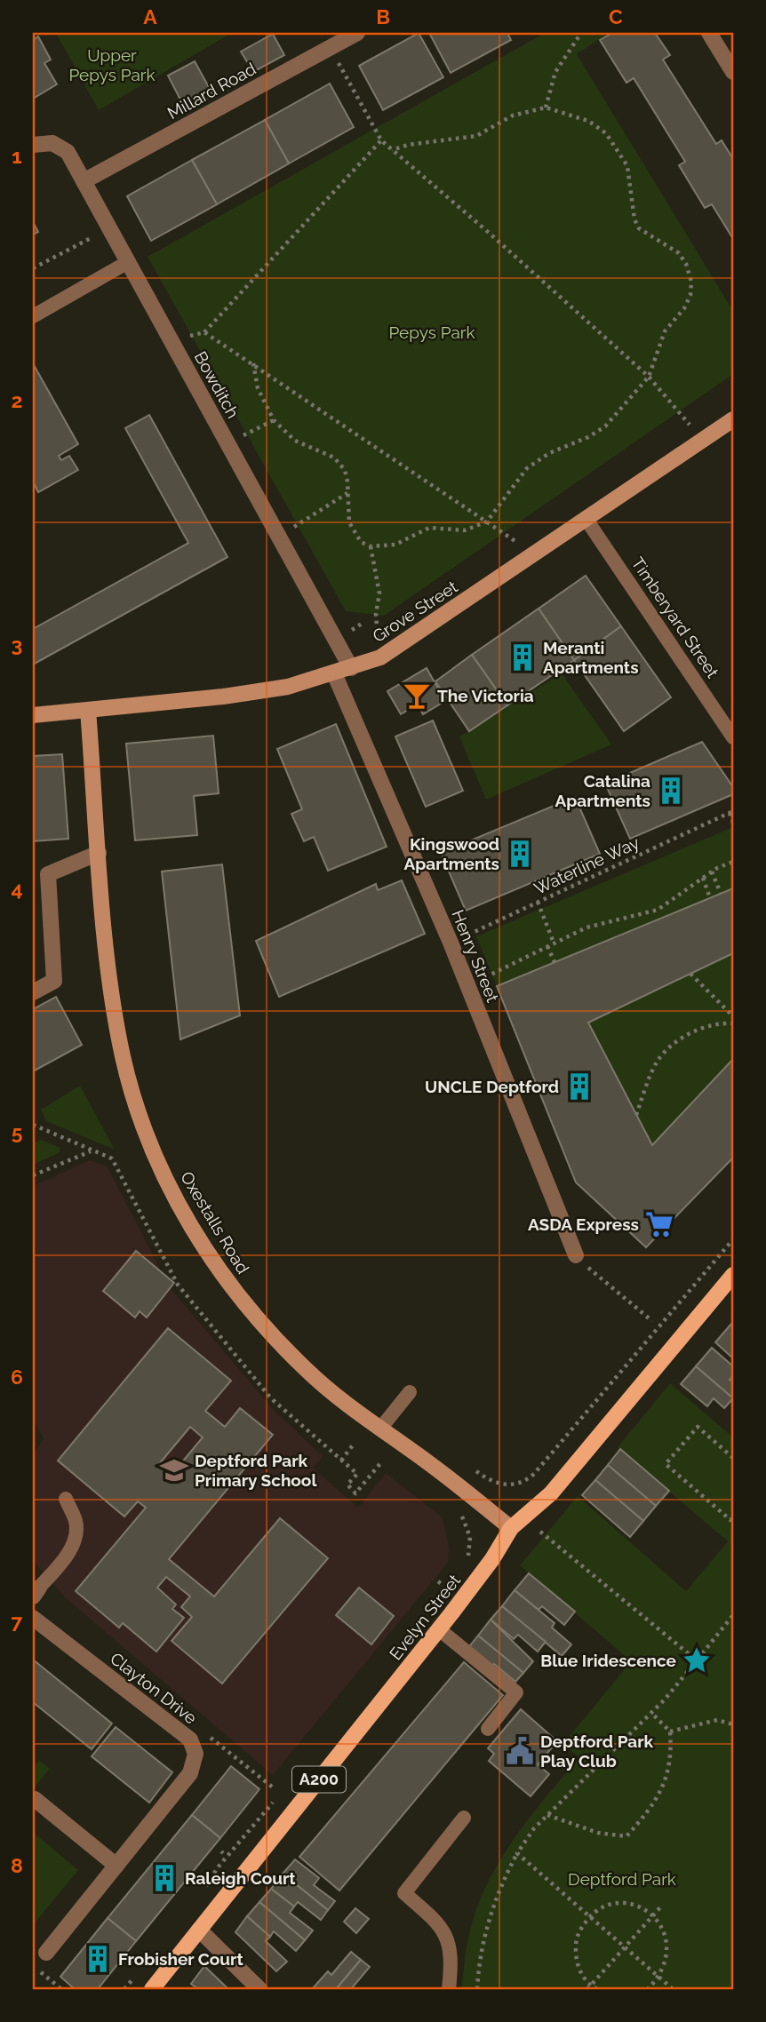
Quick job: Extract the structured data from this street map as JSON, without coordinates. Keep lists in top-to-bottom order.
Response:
{
  "streets": {
    "main road": ["Evelyn Street", "A200"],
    "street": [
      "Millard Road",
      "Bowditch",
      "Grove Street",
      "Henry Street",
      "Oxestalls Road",
      "Clayton Drive"
    ],
    "lane": ["Timberyard Street"],
    "path": ["Waterline Way"]
  },
  "crossings": [
    ["Millard Road", "Bowditch"],
    ["Bowditch", "Grove Street"],
    ["Grove Street", "Timberyard Street"],
    ["Grove Street", "Henry Street"],
    ["Grove Street", "Oxestalls Road"],
    ["Waterline Way", "Henry Street"],
    ["Oxestalls Road", "Evelyn Street"]
  ],
  "parks": ["Upper Pepys Park", "Pepys Park", "Deptford Park"],
  "places": {
    "building": [
      "Meranti Apartments",
      "Catalina Apartments",
      "Kingswood Apartments",
      "UNCLE Deptford",
      "Raleigh Court",
      "Frobisher Court"
    ],
    "bar": ["The Victoria"],
    "supermarket": ["ASDA Express"],
    "school or university": ["Deptford Park Primary School"],
    "place": ["Blue Iridescence"],
    "public building": ["Deptford Park Play Club"]
  },
  "grid": {
    "columns": ["A", "B", "C"],
    "rows": [
      "1",
      "2",
      "3",
      "4",
      "5",
      "6",
      "7",
      "8"
    ]
  }
}
